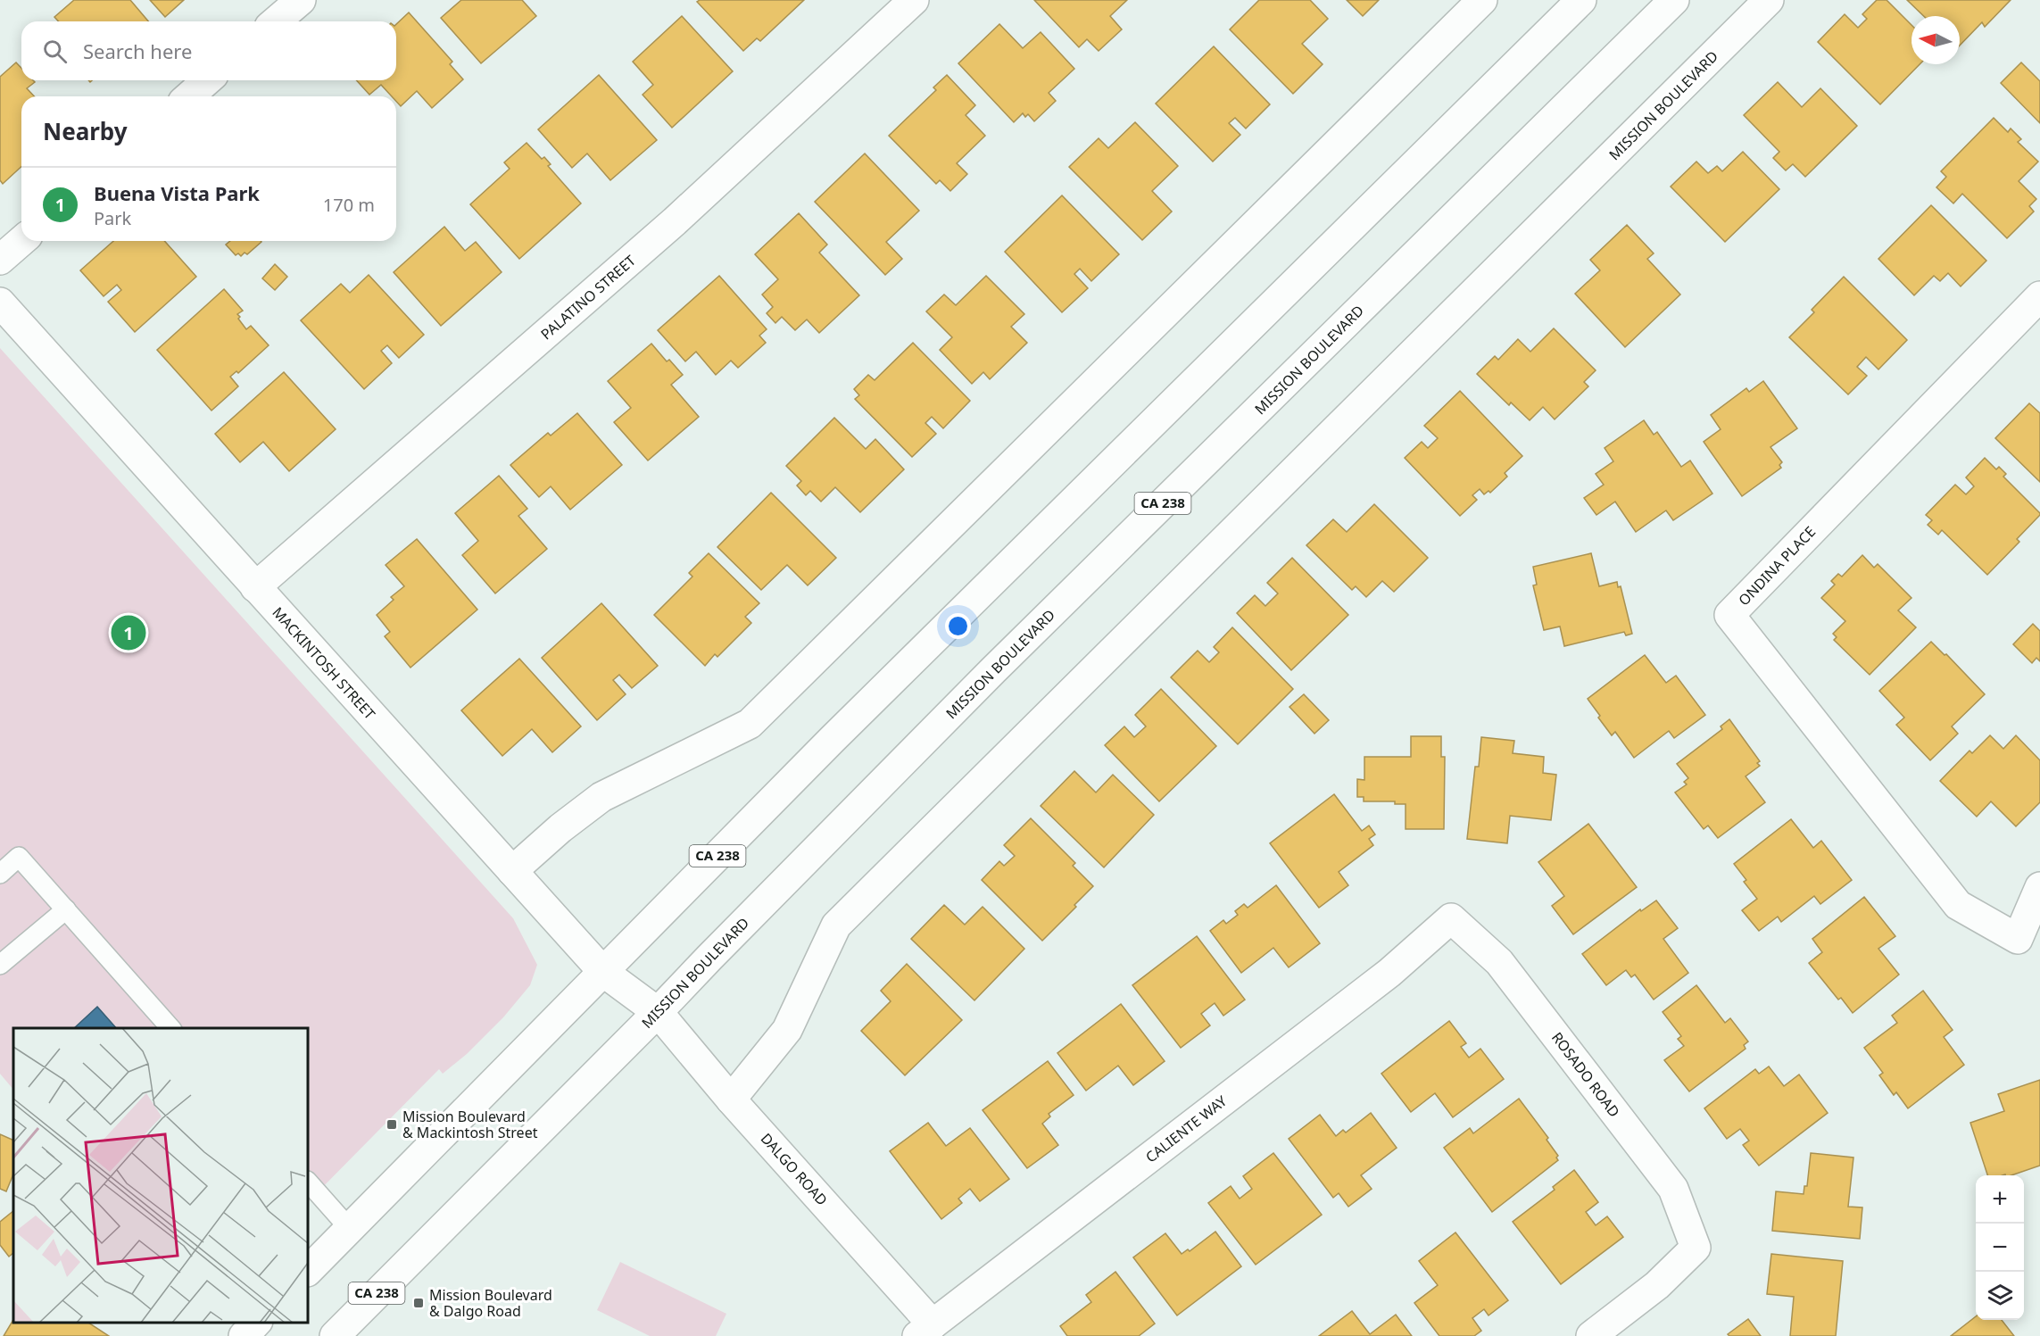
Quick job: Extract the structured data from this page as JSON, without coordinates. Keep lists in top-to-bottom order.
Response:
{
  "streets": {
    "street": [
      "MISSION BOULEVARD",
      "PALATINO STREET",
      "CA 238",
      "ONDINA PLACE",
      "MACKINTOSH STREET",
      "ROSADO ROAD",
      "CALIENTE WAY",
      "DALGO ROAD"
    ]
  },
  "crossings": [
    ["MISSION BOULEVARD", "MACKINTOSH STREET"],
    ["MISSION BOULEVARD", "DALGO ROAD"],
    ["PALATINO STREET", "MACKINTOSH STREET"],
    ["CA 238", "MACKINTOSH STREET"],
    ["MACKINTOSH STREET", "DALGO ROAD"],
    ["ROSADO ROAD", "CALIENTE WAY"],
    ["CALIENTE WAY", "DALGO ROAD"]
  ],
  "places": {
    "transit": ["Mission Boulevard & Mackintosh Street", "Mission Boulevard & Dalgo Road"]
  },
  "north": "left",
  "page": {
    "search": "Search here",
    "heading": "Nearby",
    "list": [
      {
        "mark": "1",
        "name": "Buena Vista Park",
        "note": "Park",
        "value": "170 m"
      }
    ],
    "pins": "1",
    "map_buttons": ["+", "−"]
  }
}
